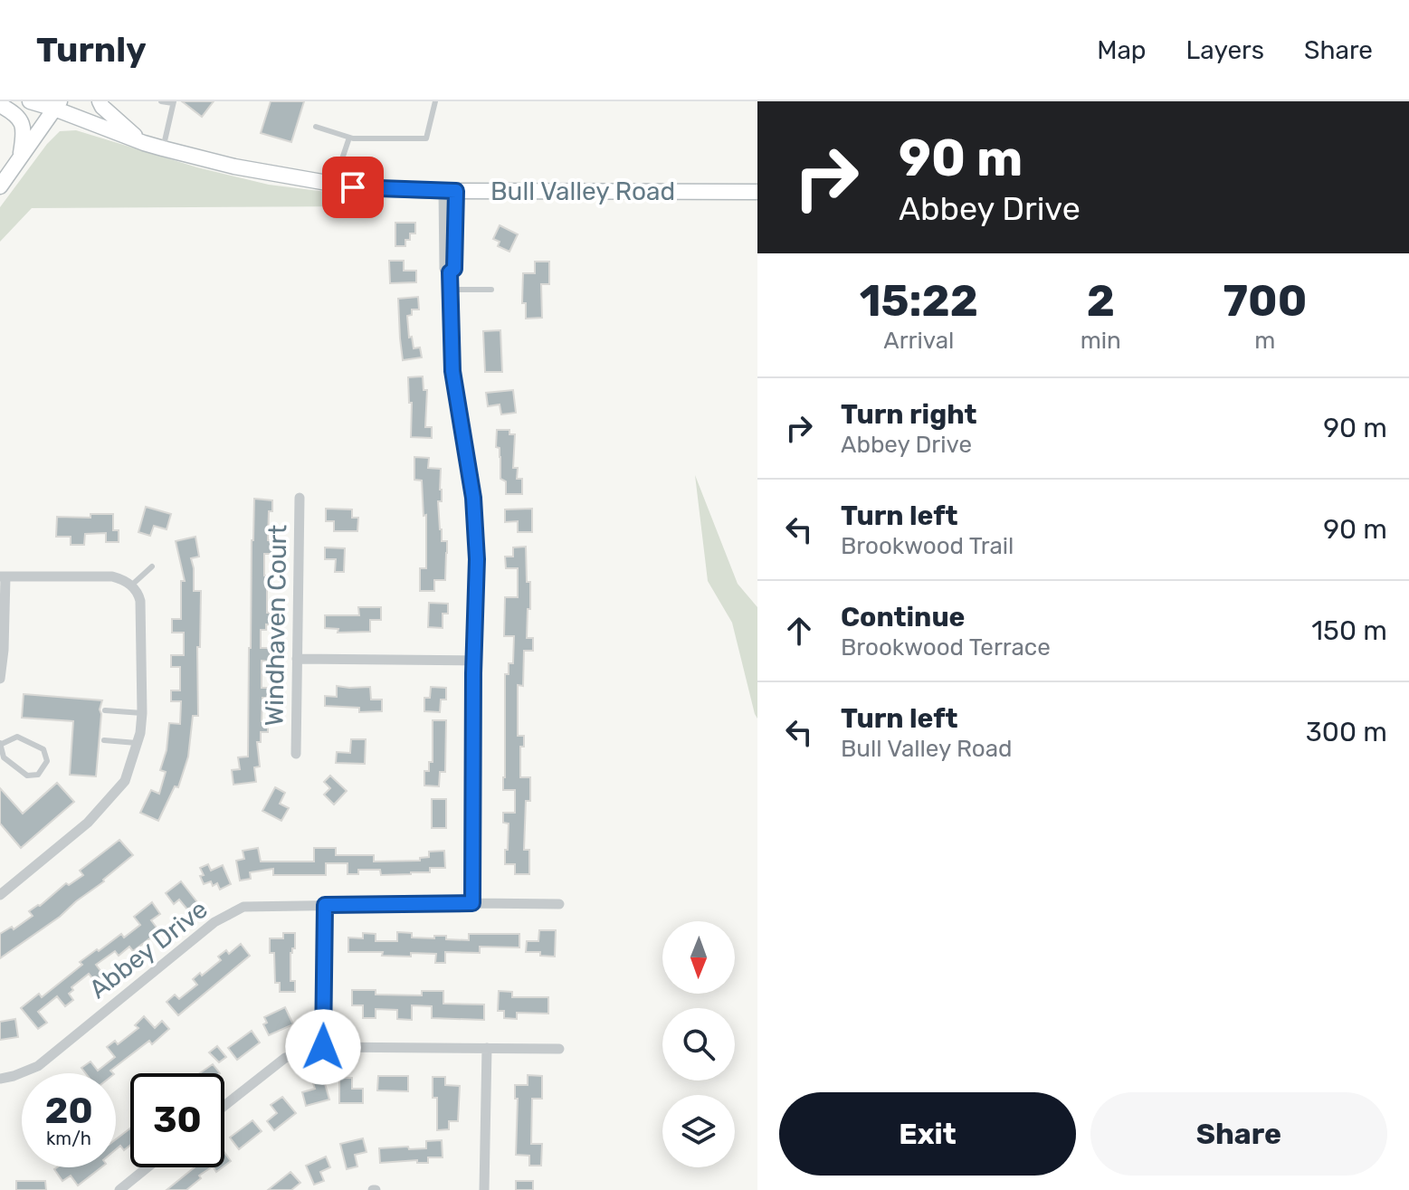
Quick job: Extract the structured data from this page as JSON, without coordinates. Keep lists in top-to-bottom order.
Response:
{
  "streets": {
    "street": ["Bull Valley Road", "Windhaven Court", "Abbey Drive"]
  },
  "north": "bottom",
  "page": {
    "header": "Turnly",
    "nav": ["Map", "Layers", "Share"],
    "turn": ["90 m", "Abbey Drive"],
    "eta": [
      "15:22",
      "Arrival",
      "2",
      "min",
      "700",
      "m"
    ],
    "list": [
      {
        "name": "Turn right",
        "note": "Abbey Drive",
        "value": "90 m"
      },
      {
        "name": "Turn left",
        "note": "Brookwood Trail",
        "value": "90 m"
      },
      {
        "name": "Continue",
        "note": "Brookwood Terrace",
        "value": "150 m"
      },
      {
        "name": "Turn left",
        "note": "Bull Valley Road",
        "value": "300 m"
      }
    ],
    "speed": "20 km/h",
    "limit": "30",
    "buttons": ["Exit", "Share"]
  }
}
